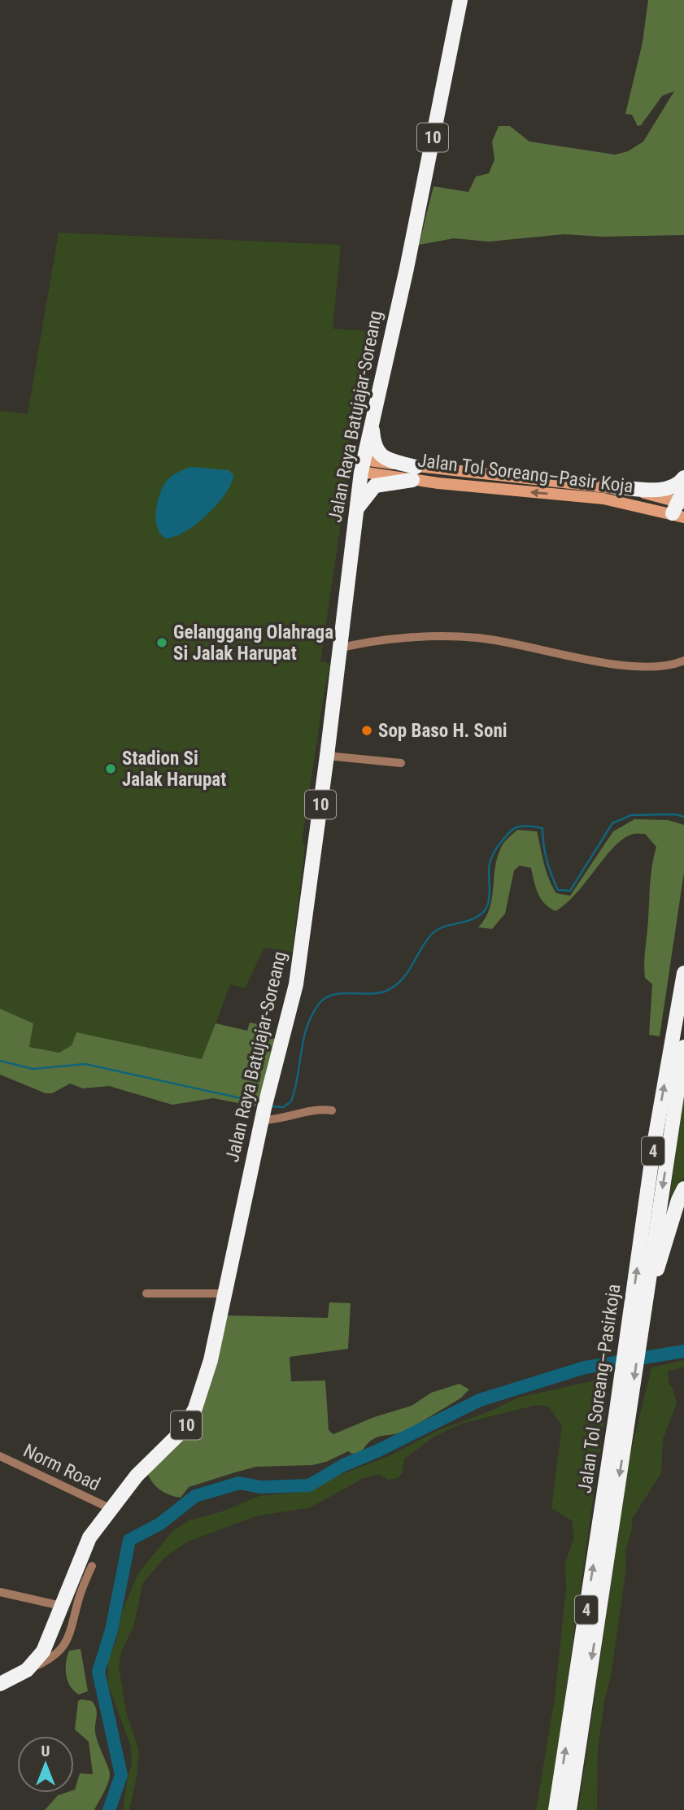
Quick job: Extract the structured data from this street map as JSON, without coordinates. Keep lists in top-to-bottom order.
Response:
{
  "streets": {
    "highway": [
      "10",
      "Jalan Raya Batujajar-Soreang",
      "4",
      "Jalan Tol Soreang–Pasirkoja"
    ],
    "street": ["Jalan Tol Soreang–Pasir Koja", "Norm Road"]
  },
  "crossings": [
    ["Jalan Raya Batujajar-Soreang", "Jalan Tol Soreang–Pasir Koja"],
    ["Jalan Raya Batujajar-Soreang", "Norm Road"]
  ],
  "places": ["Gelanggang Olahraga Si Jalak Harupat", "Sop Baso H. Soni", "Stadion Si Jalak Harupat"],
  "north": "top"
}
